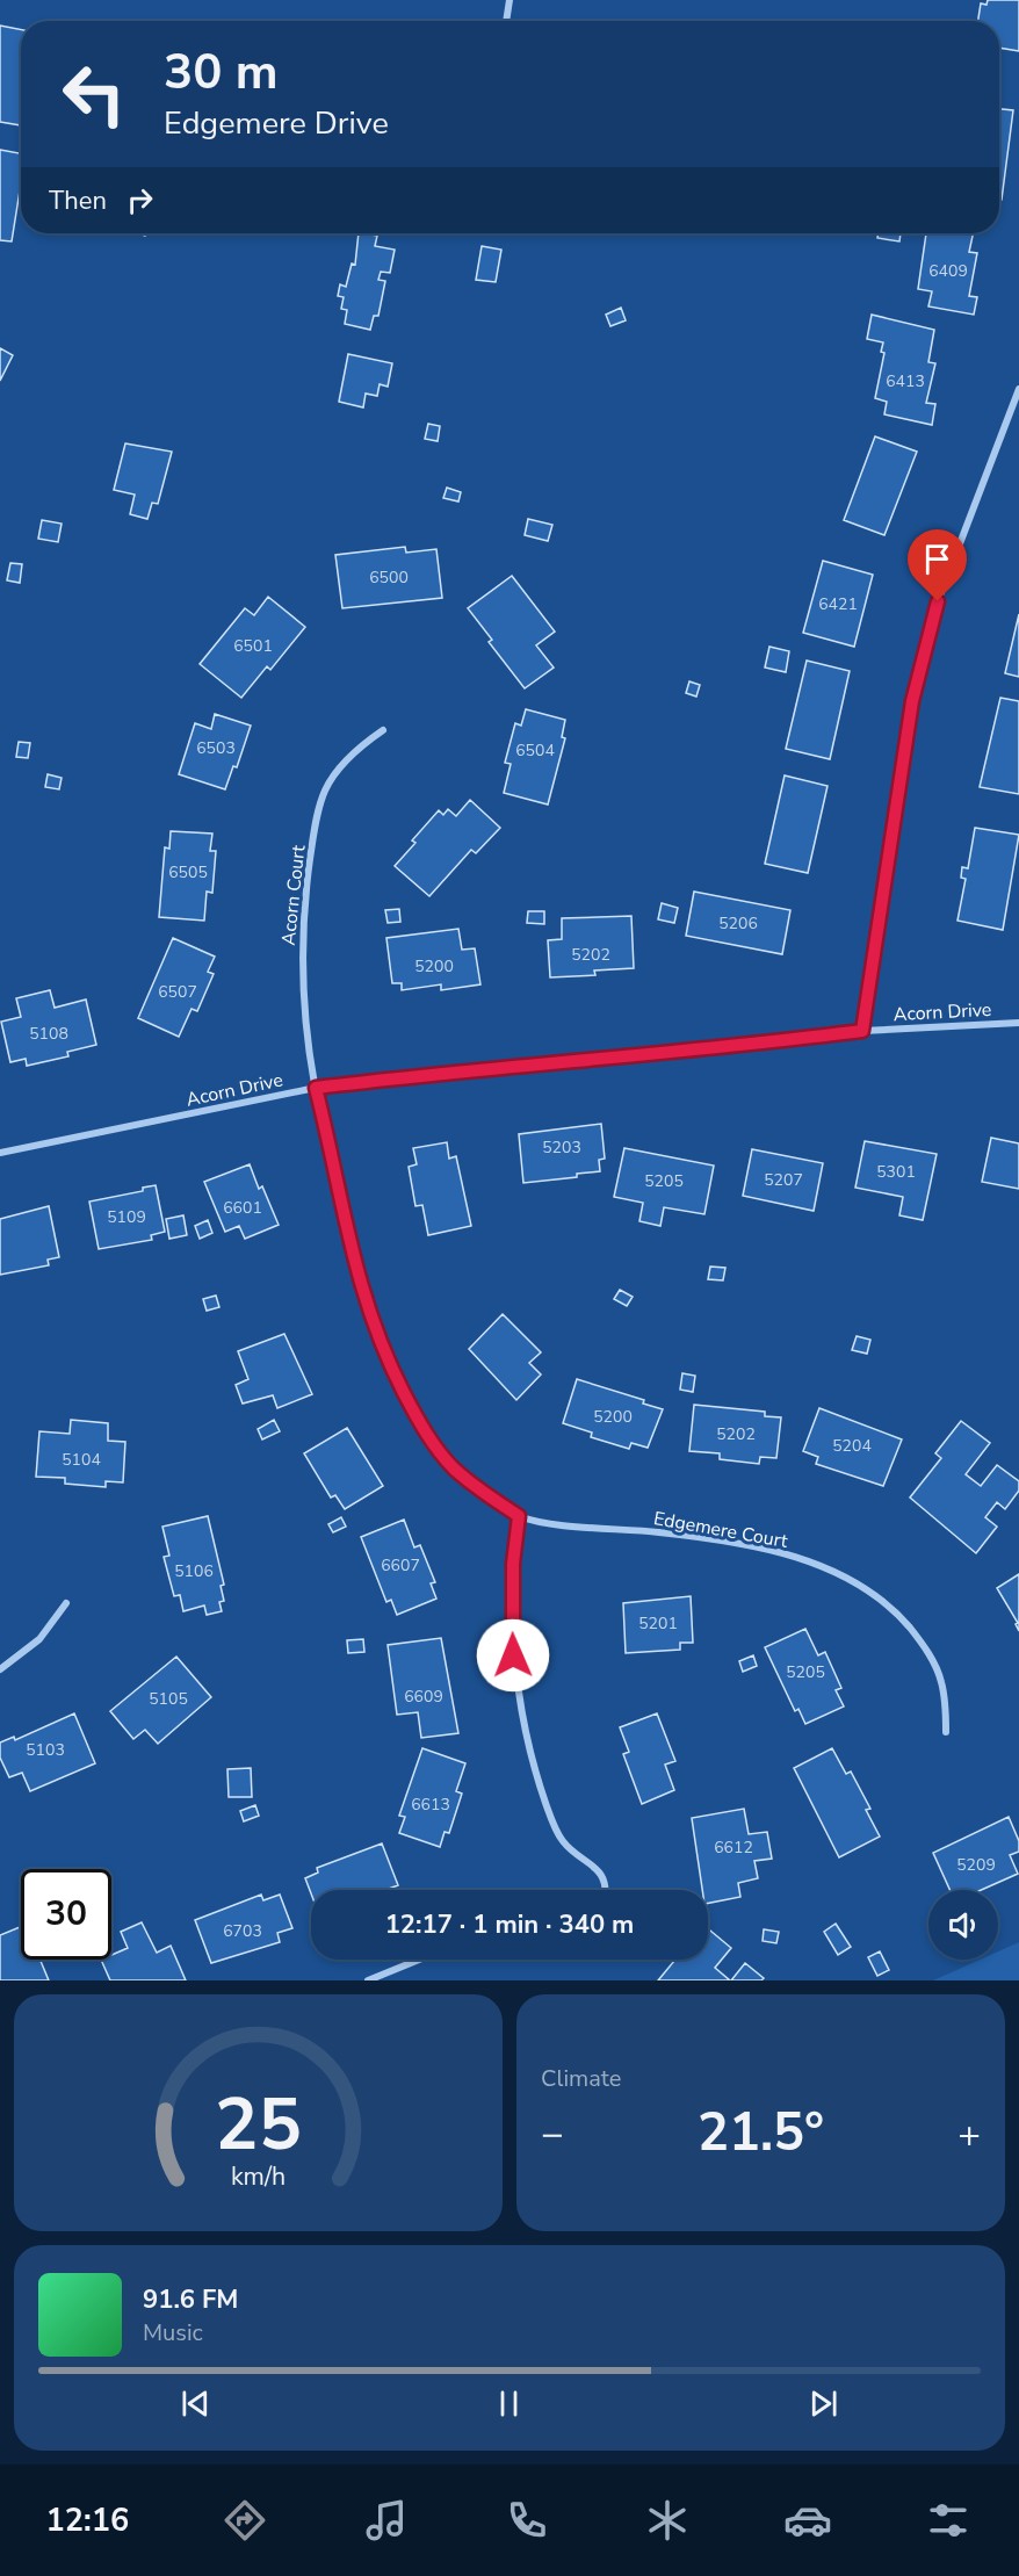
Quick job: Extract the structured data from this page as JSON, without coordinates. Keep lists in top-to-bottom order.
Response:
{
  "streets": {
    "street": ["Acorn Court", "Acorn Drive", "Edgemere Court"]
  },
  "crossings": [
    ["Acorn Court", "Acorn Drive"],
    ["Acorn Court", "Edgemere Court"]
  ],
  "house_numbers": [
    "6409",
    "6413",
    "6500",
    "6421",
    "6501",
    "6503",
    "6504",
    "6505",
    "5206",
    "5202",
    "5200",
    "6507",
    "5108",
    "5203",
    "5301",
    "5207",
    "5205",
    "6601",
    "5109",
    "5200",
    "5202",
    "5204",
    "5104",
    "6607",
    "5106",
    "5201",
    "5205",
    "6609",
    "5105",
    "5103",
    "6613",
    "6612",
    "5209",
    "6703"
  ],
  "page": {
    "turn": ["30 m", "Edgemere Drive"],
    "then": "Then",
    "limit": "30",
    "trip": "12:17 · 1 min · 340 m",
    "tile": "Climate",
    "heat": ["−", "21.5°", "+"],
    "song": ["91.6 FM", "Music"],
    "tabs": "12:16",
    "gauge": ["25", "km/h"]
  }
}
